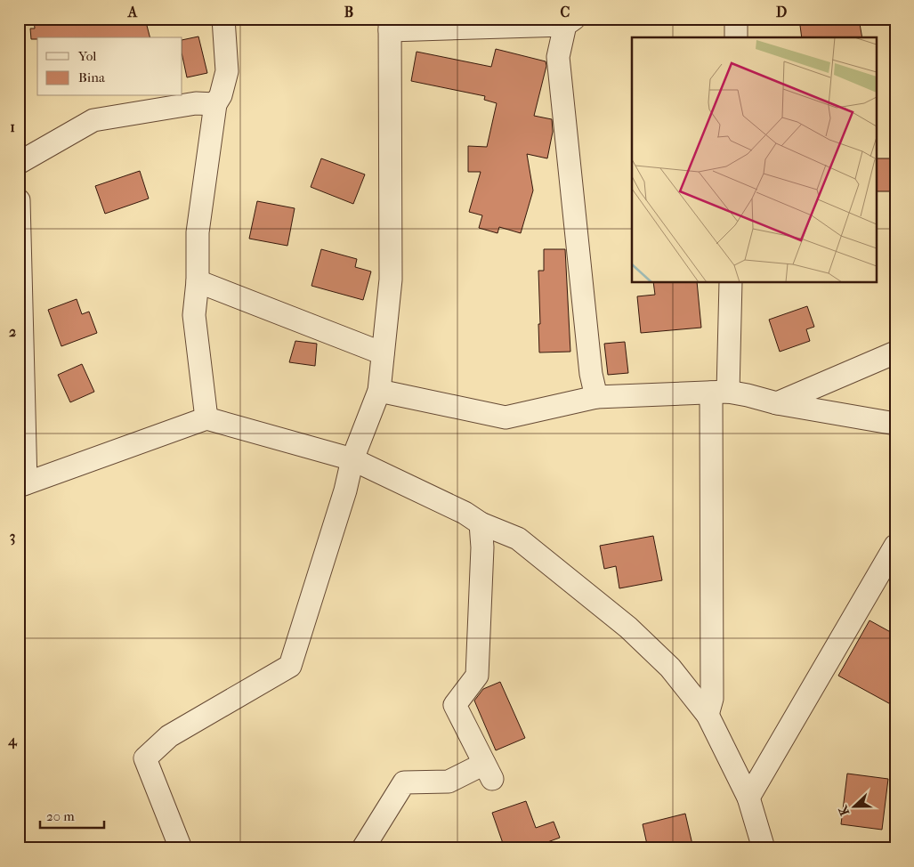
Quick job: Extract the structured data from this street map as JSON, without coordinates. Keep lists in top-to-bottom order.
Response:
{
  "legend": ["Yol", "Bina"],
  "scale_bar": "20 m",
  "north": "left",
  "grid": {
    "columns": [
      "A",
      "B",
      "C",
      "D"
    ],
    "rows": [
      "1",
      "2",
      "3",
      "4"
    ]
  }
}
